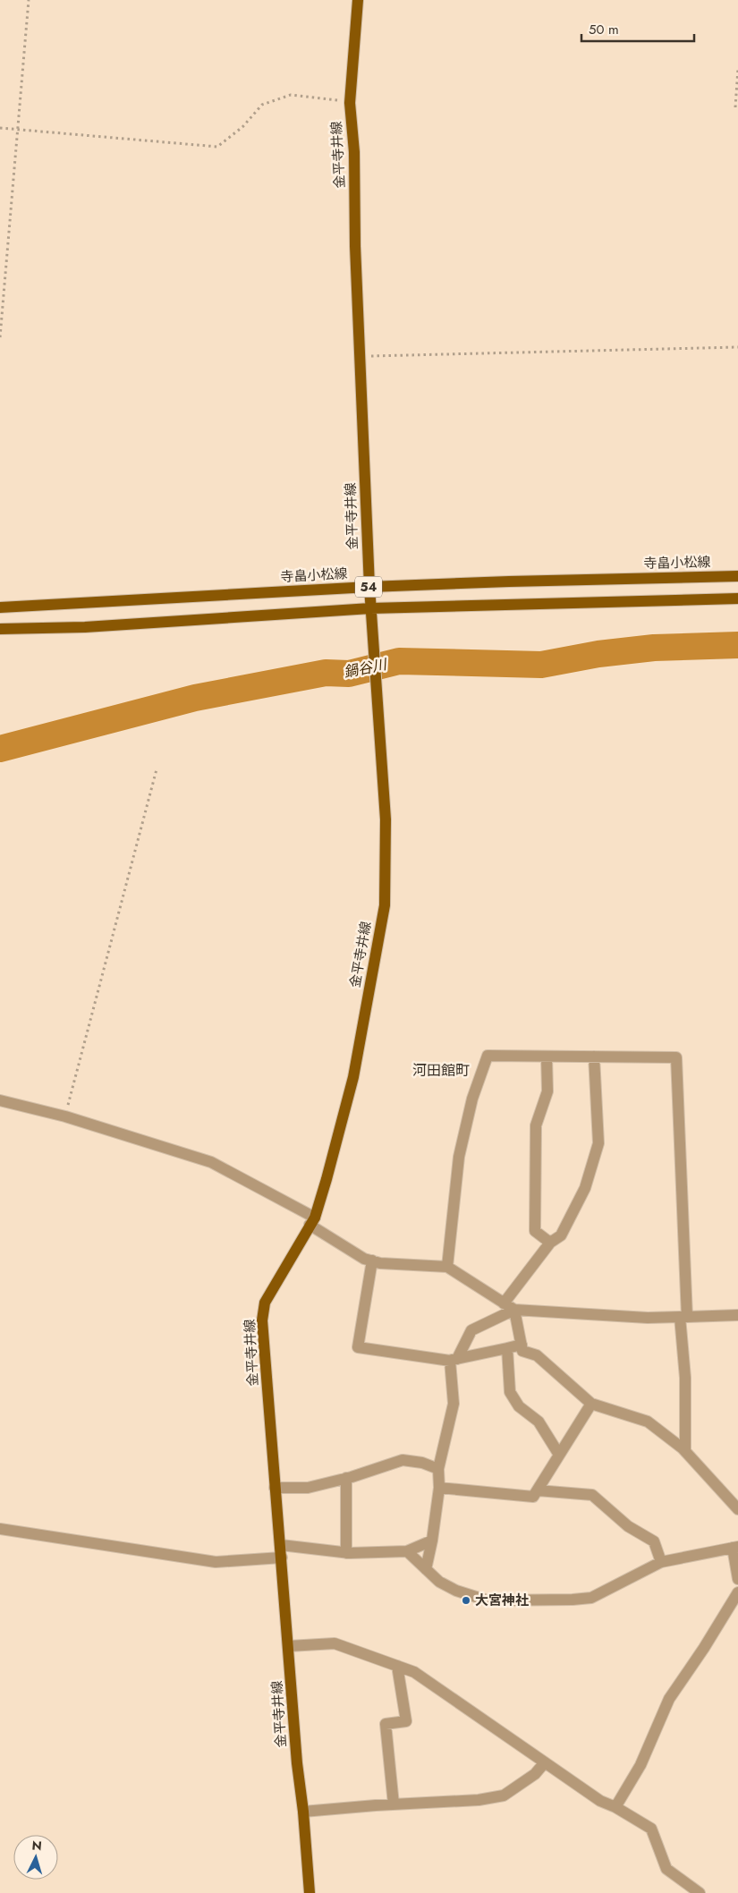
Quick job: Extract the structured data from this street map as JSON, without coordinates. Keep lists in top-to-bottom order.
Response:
{
  "streets": {
    "main road": ["金平寺井線", "寺畠小松線", "54"]
  },
  "crossings": [
    ["金平寺井線", "寺畠小松線"],
    ["金平寺井線", "54"]
  ],
  "districts": ["河田館町"],
  "water": ["鍋谷川"],
  "places": ["大宮神社"],
  "scale_bar": "50 m",
  "north": "top"
}
